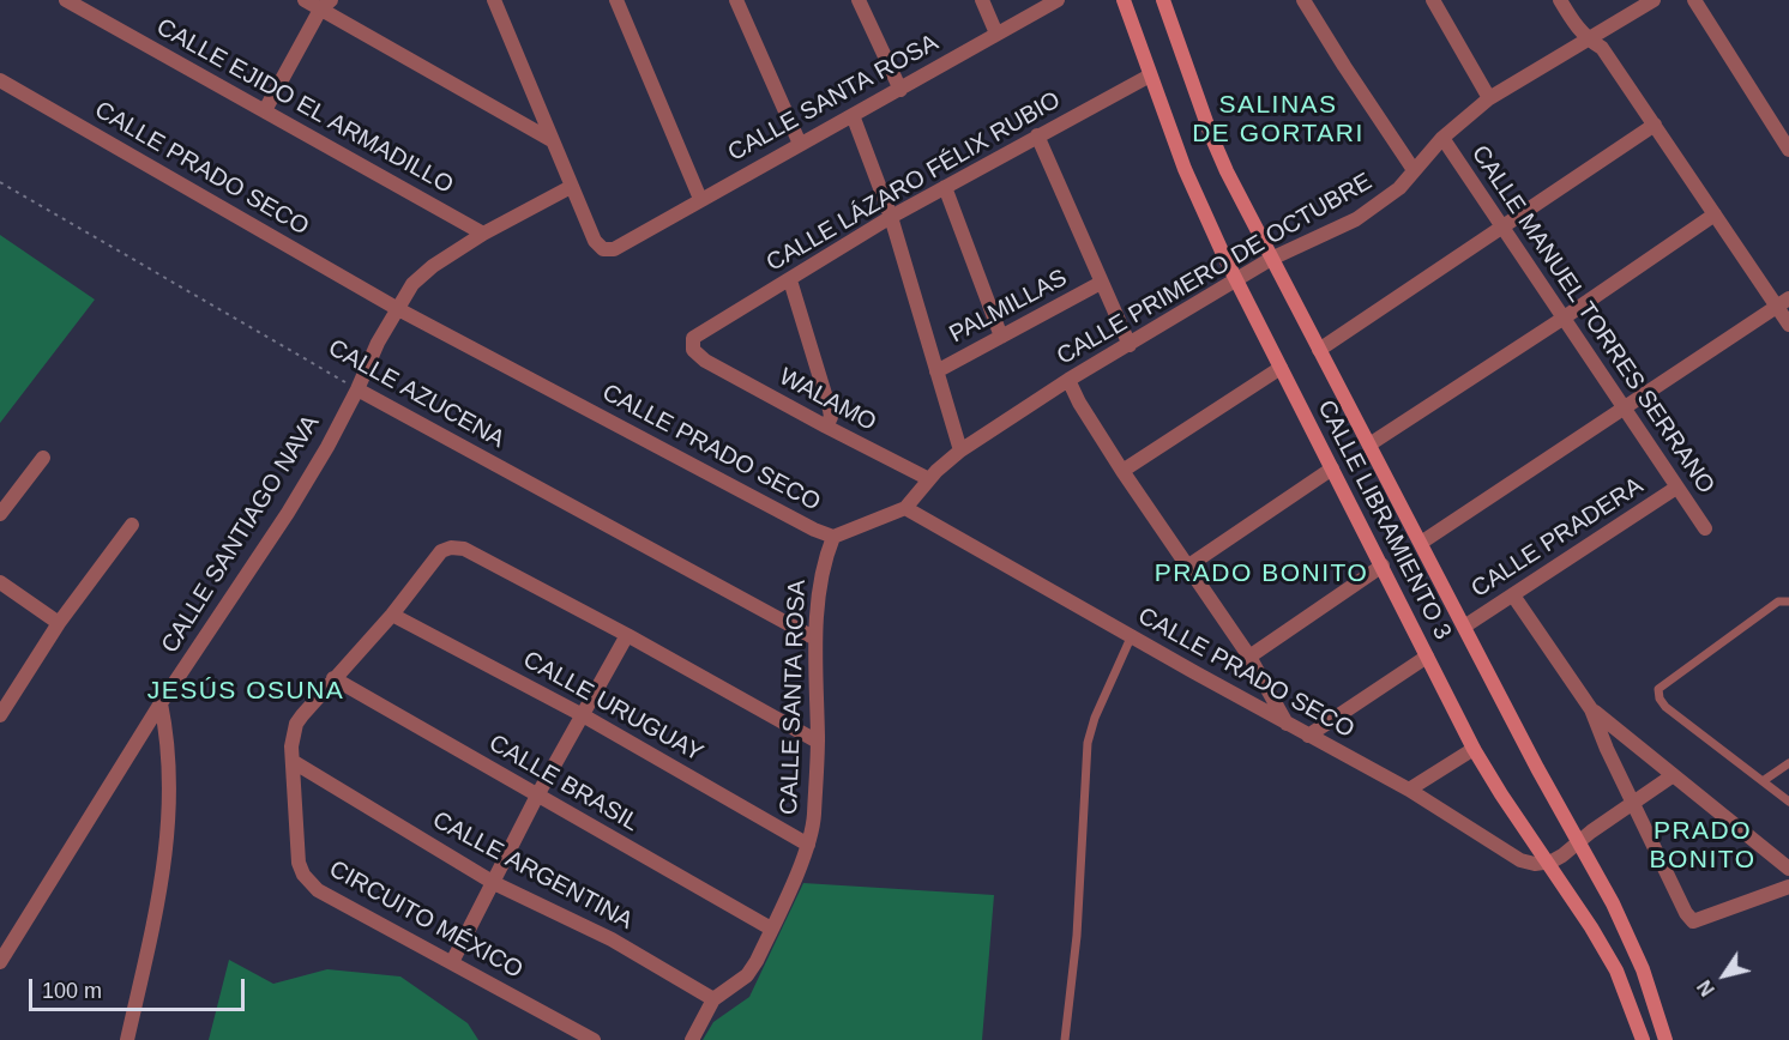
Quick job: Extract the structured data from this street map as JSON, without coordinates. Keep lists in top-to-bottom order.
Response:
{
  "streets": {
    "street": [
      "CALLE SANTA ROSA",
      "CALLE EJIDO EL ARMADILLO",
      "CALLE PRADO SECO",
      "CALLE LÁZARO FÉLIX RUBIO",
      "CALLE PRIMERO DE OCTUBRE",
      "PALMILLAS",
      "CALLE MANUEL TORRES SERRANO",
      "CALLE AZUCENA",
      "WALAMO",
      "CALLE LIBRAMIENTO 3",
      "CALLE SANTIAGO NAVA",
      "CALLE PRADERA",
      "CALLE URUGUAY",
      "CALLE BRASIL",
      "CALLE ARGENTINA",
      "CIRCUITO MÉXICO"
    ]
  },
  "crossings": [
    ["CALLE SANTA ROSA", "CALLE PRADO SECO"],
    ["CALLE SANTA ROSA", "CALLE AZUCENA"],
    ["CALLE SANTA ROSA", "CALLE SANTIAGO NAVA"],
    ["CALLE SANTA ROSA", "CALLE URUGUAY"],
    ["CALLE SANTA ROSA", "CALLE BRASIL"],
    ["CALLE SANTA ROSA", "CALLE ARGENTINA"],
    ["CALLE EJIDO EL ARMADILLO", "CALLE SANTIAGO NAVA"],
    ["CALLE PRADO SECO", "CALLE PRIMERO DE OCTUBRE"],
    ["CALLE PRADO SECO", "CALLE SANTIAGO NAVA"],
    ["CALLE LÁZARO FÉLIX RUBIO", "WALAMO"],
    ["CALLE LÁZARO FÉLIX RUBIO", "CALLE LIBRAMIENTO 3"],
    ["CALLE PRIMERO DE OCTUBRE", "CALLE MANUEL TORRES SERRANO"],
    ["CALLE PRIMERO DE OCTUBRE", "WALAMO"],
    ["CALLE PRIMERO DE OCTUBRE", "CALLE LIBRAMIENTO 3"],
    ["CALLE MANUEL TORRES SERRANO", "CALLE PRADERA"],
    ["CALLE AZUCENA", "CALLE SANTIAGO NAVA"],
    ["CALLE LIBRAMIENTO 3", "CALLE PRADERA"],
    ["CALLE URUGUAY", "CIRCUITO MÉXICO"],
    ["CALLE BRASIL", "CIRCUITO MÉXICO"],
    ["CALLE ARGENTINA", "CIRCUITO MÉXICO"]
  ],
  "districts": [
    "SALINAS DE GORTARI",
    "PRADO BONITO",
    "JESÚS OSUNA",
    "PRADO BONITO"
  ],
  "scale_bar": "100 m",
  "north": "bottom left"
}
